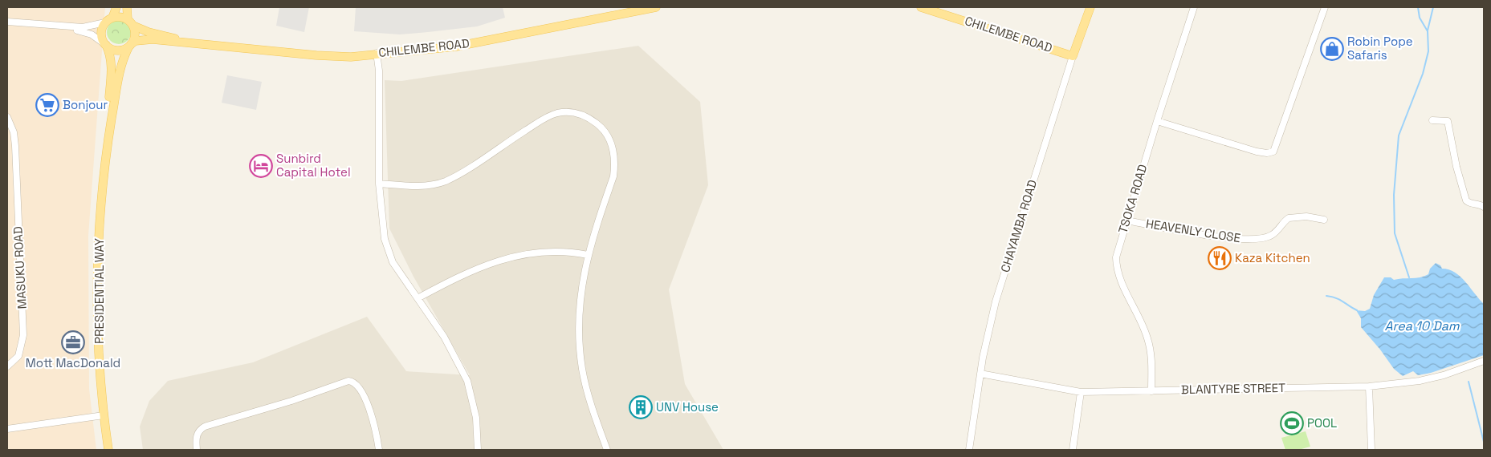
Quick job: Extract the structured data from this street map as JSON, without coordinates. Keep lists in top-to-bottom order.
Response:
{
  "streets": {
    "main road": ["CHILEMBE ROAD", "CHAYAMBA ROAD", "PRESIDENTIAL WAY"],
    "street": [
      "TSOKA ROAD",
      "HEAVENLY CLOSE",
      "MASUKU ROAD",
      "BLANTYRE STREET"
    ]
  },
  "crossings": [
    ["CHILEMBE ROAD", "CHAYAMBA ROAD"],
    ["TSOKA ROAD", "HEAVENLY CLOSE"],
    ["TSOKA ROAD", "BLANTYRE STREET"],
    ["CHAYAMBA ROAD", "BLANTYRE STREET"]
  ],
  "water": ["Area 10 Dam"],
  "places": {
    "shop": ["Robin Pope Safaris"],
    "supermarket": ["Bonjour"],
    "hotel": ["Sunbird Capital Hotel"],
    "restaurant": ["Kaza Kitchen"],
    "office": ["Mott MacDonald"],
    "building": ["UNV House"],
    "sports": ["POOL"]
  }
}
